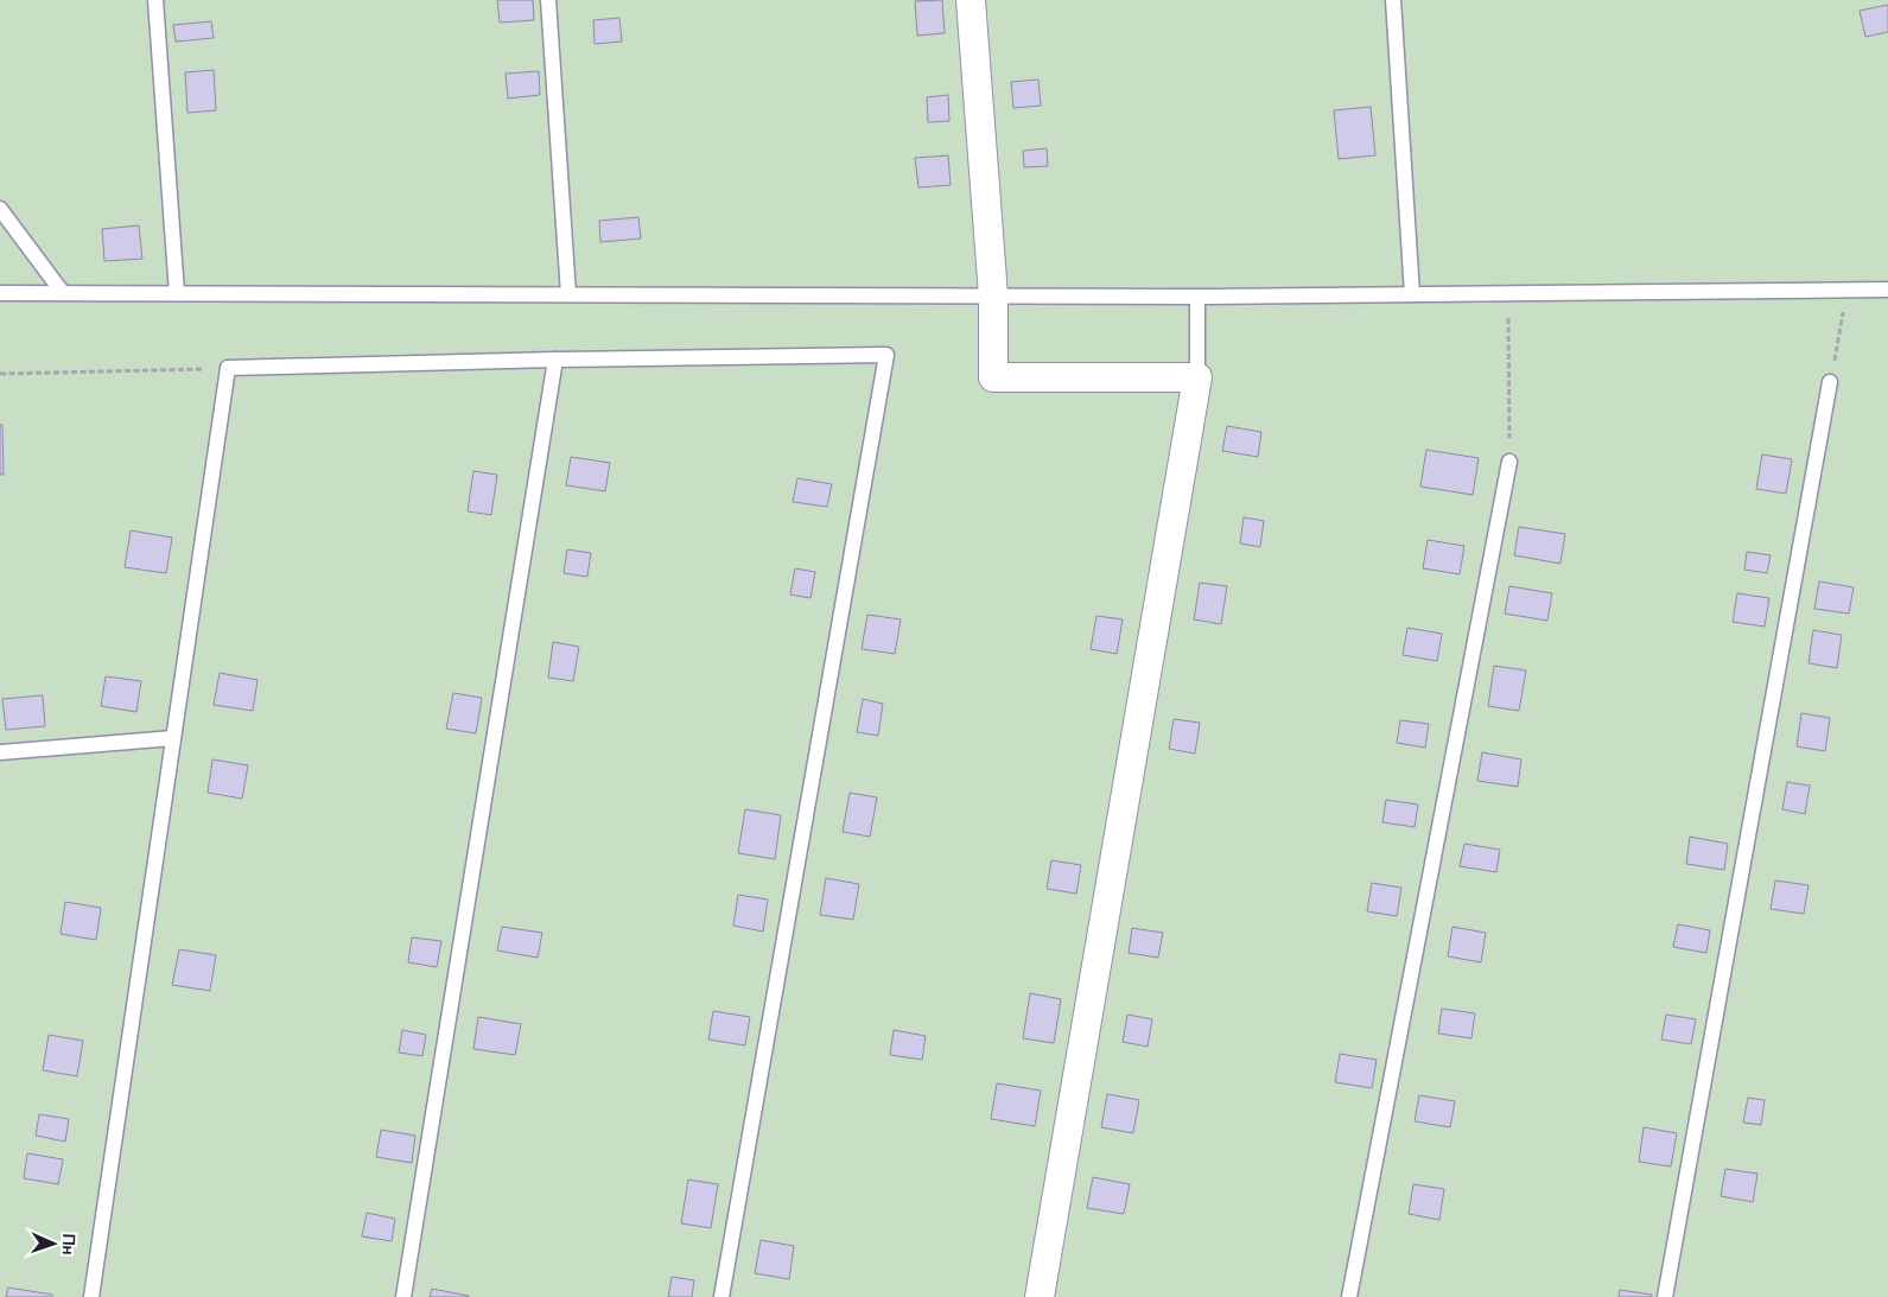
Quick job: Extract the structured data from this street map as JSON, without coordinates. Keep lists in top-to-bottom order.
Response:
{
  "north": "right"
}
